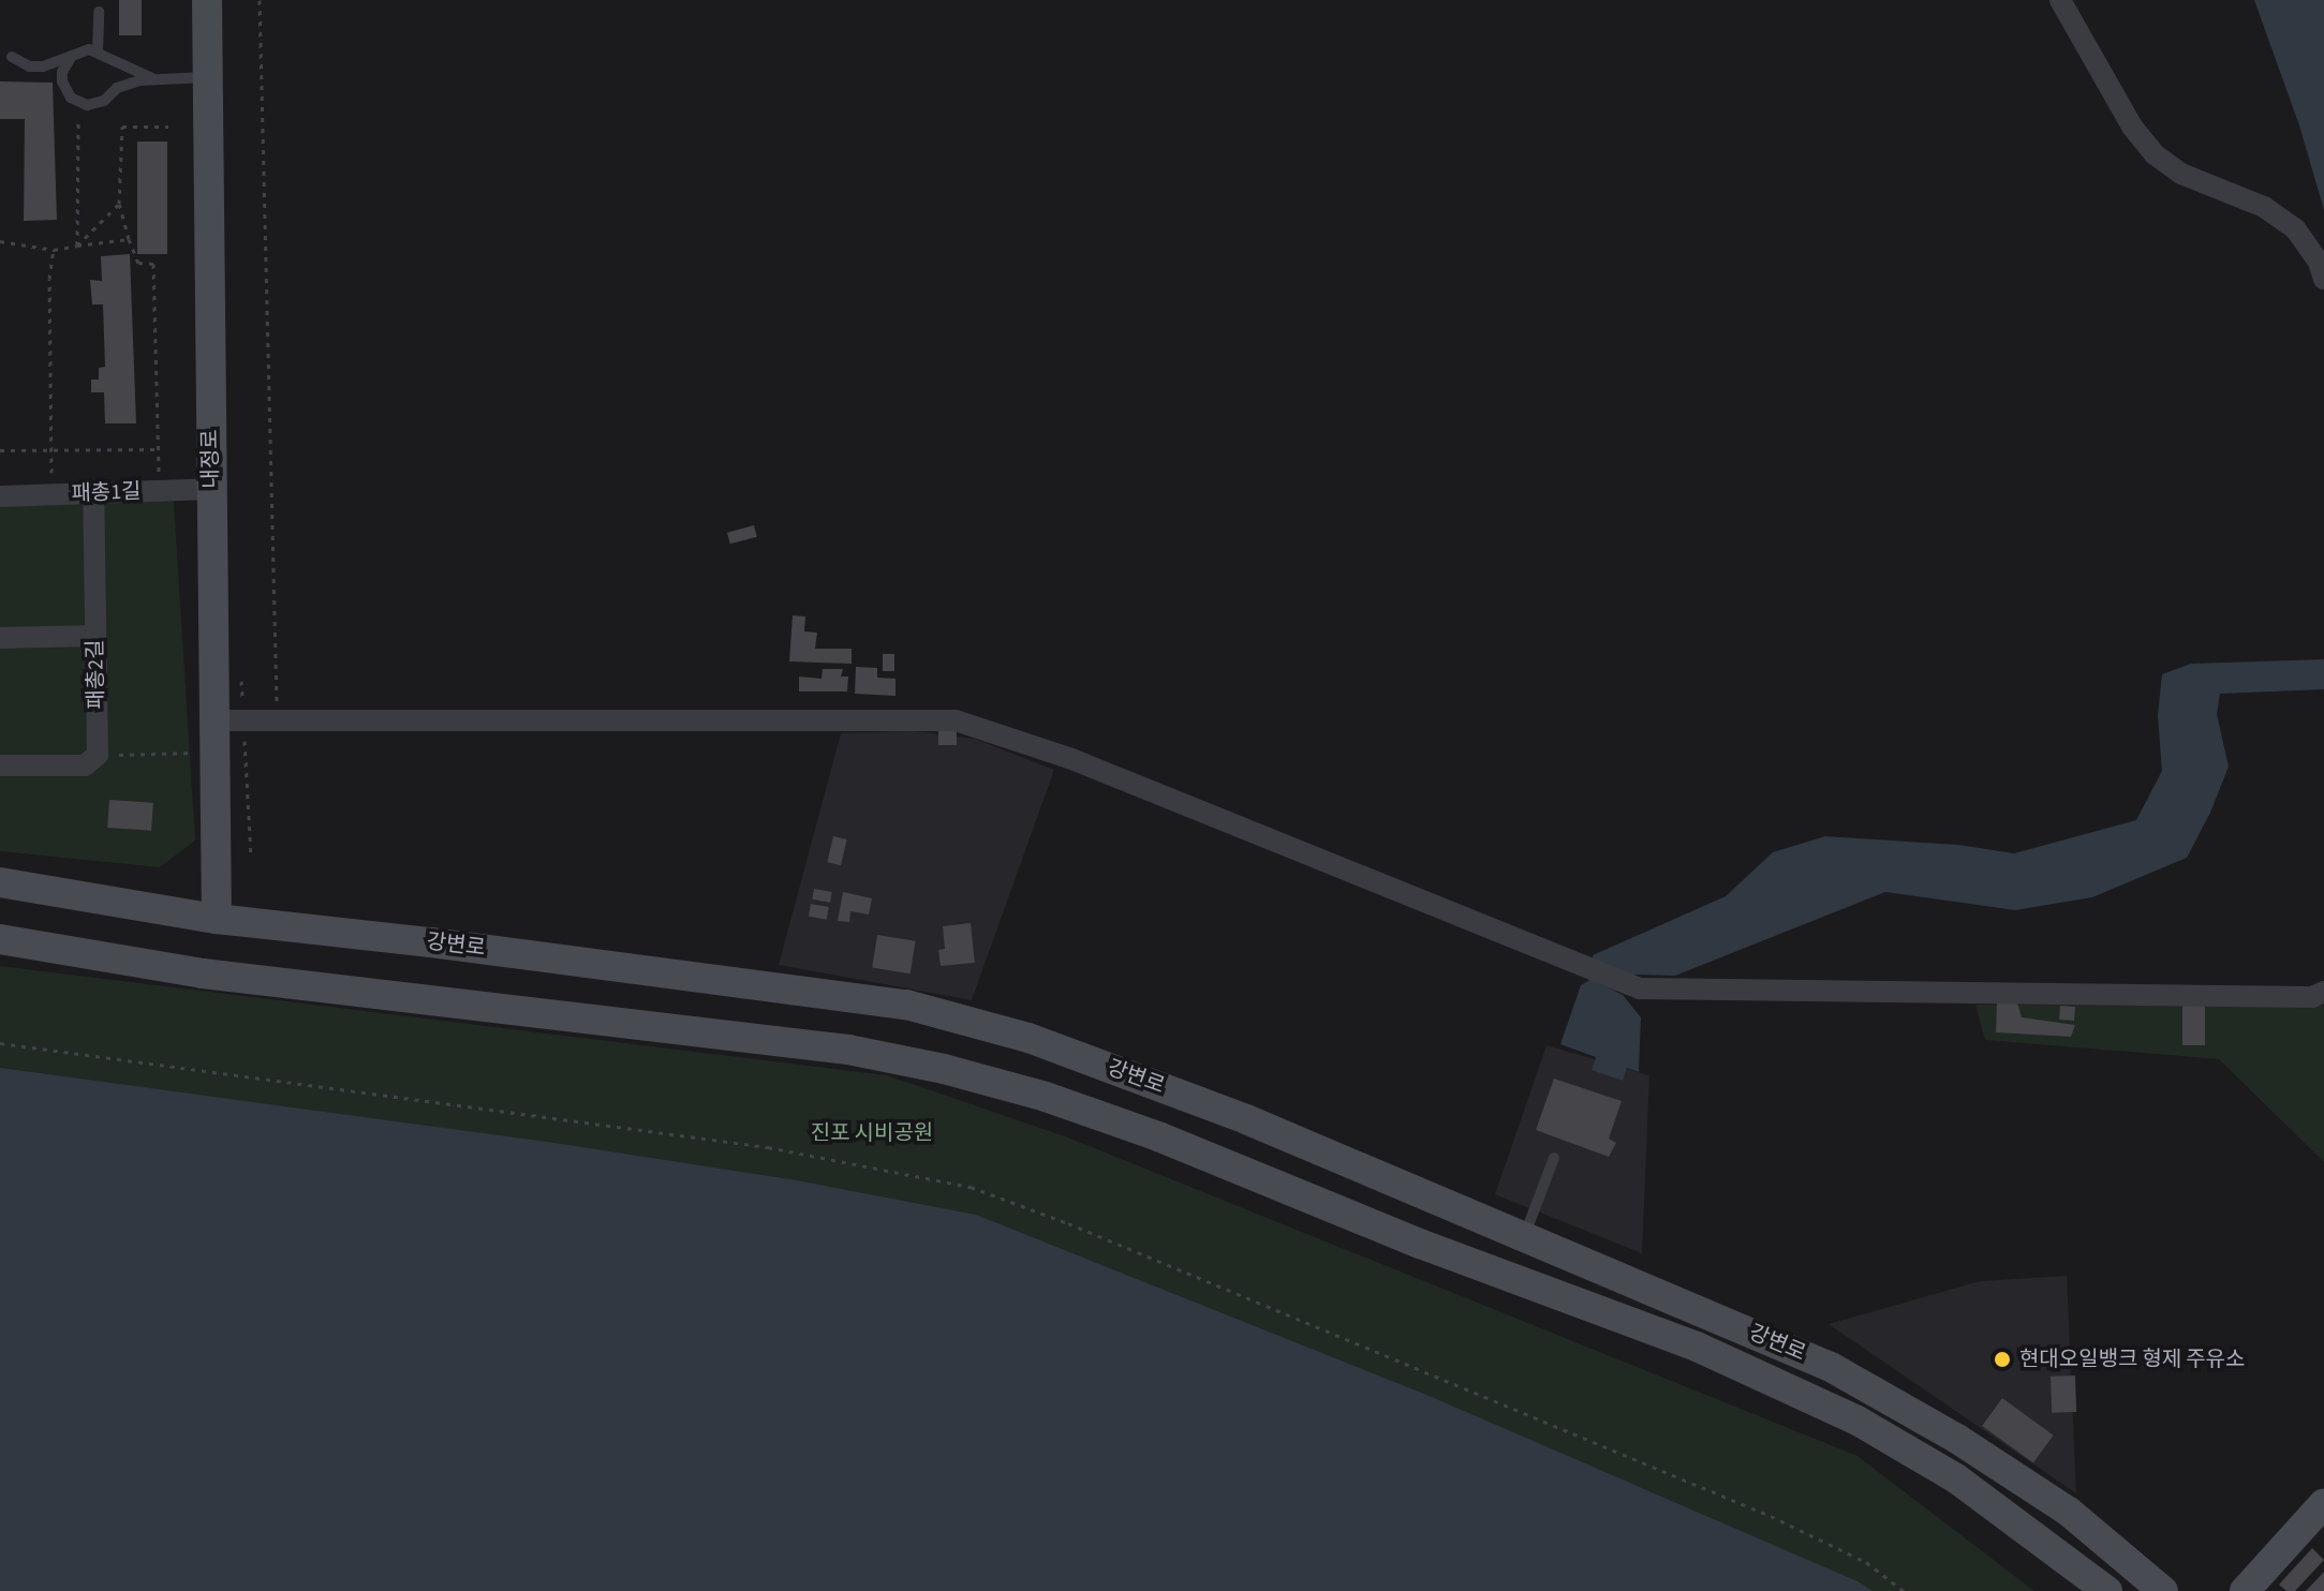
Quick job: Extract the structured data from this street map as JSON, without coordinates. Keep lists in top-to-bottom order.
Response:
{
  "streets": {
    "street": [
      "내정로",
      "패총1길",
      "패총2길",
      "강변로"
    ]
  },
  "crossings": [
    ["내정로", "패총1길"],
    ["내정로", "강변로"],
    ["패총1길", "패총2길"]
  ],
  "parks": ["진포 시비공원"],
  "places": ["현대오일뱅크 형제 주유소"]
}
